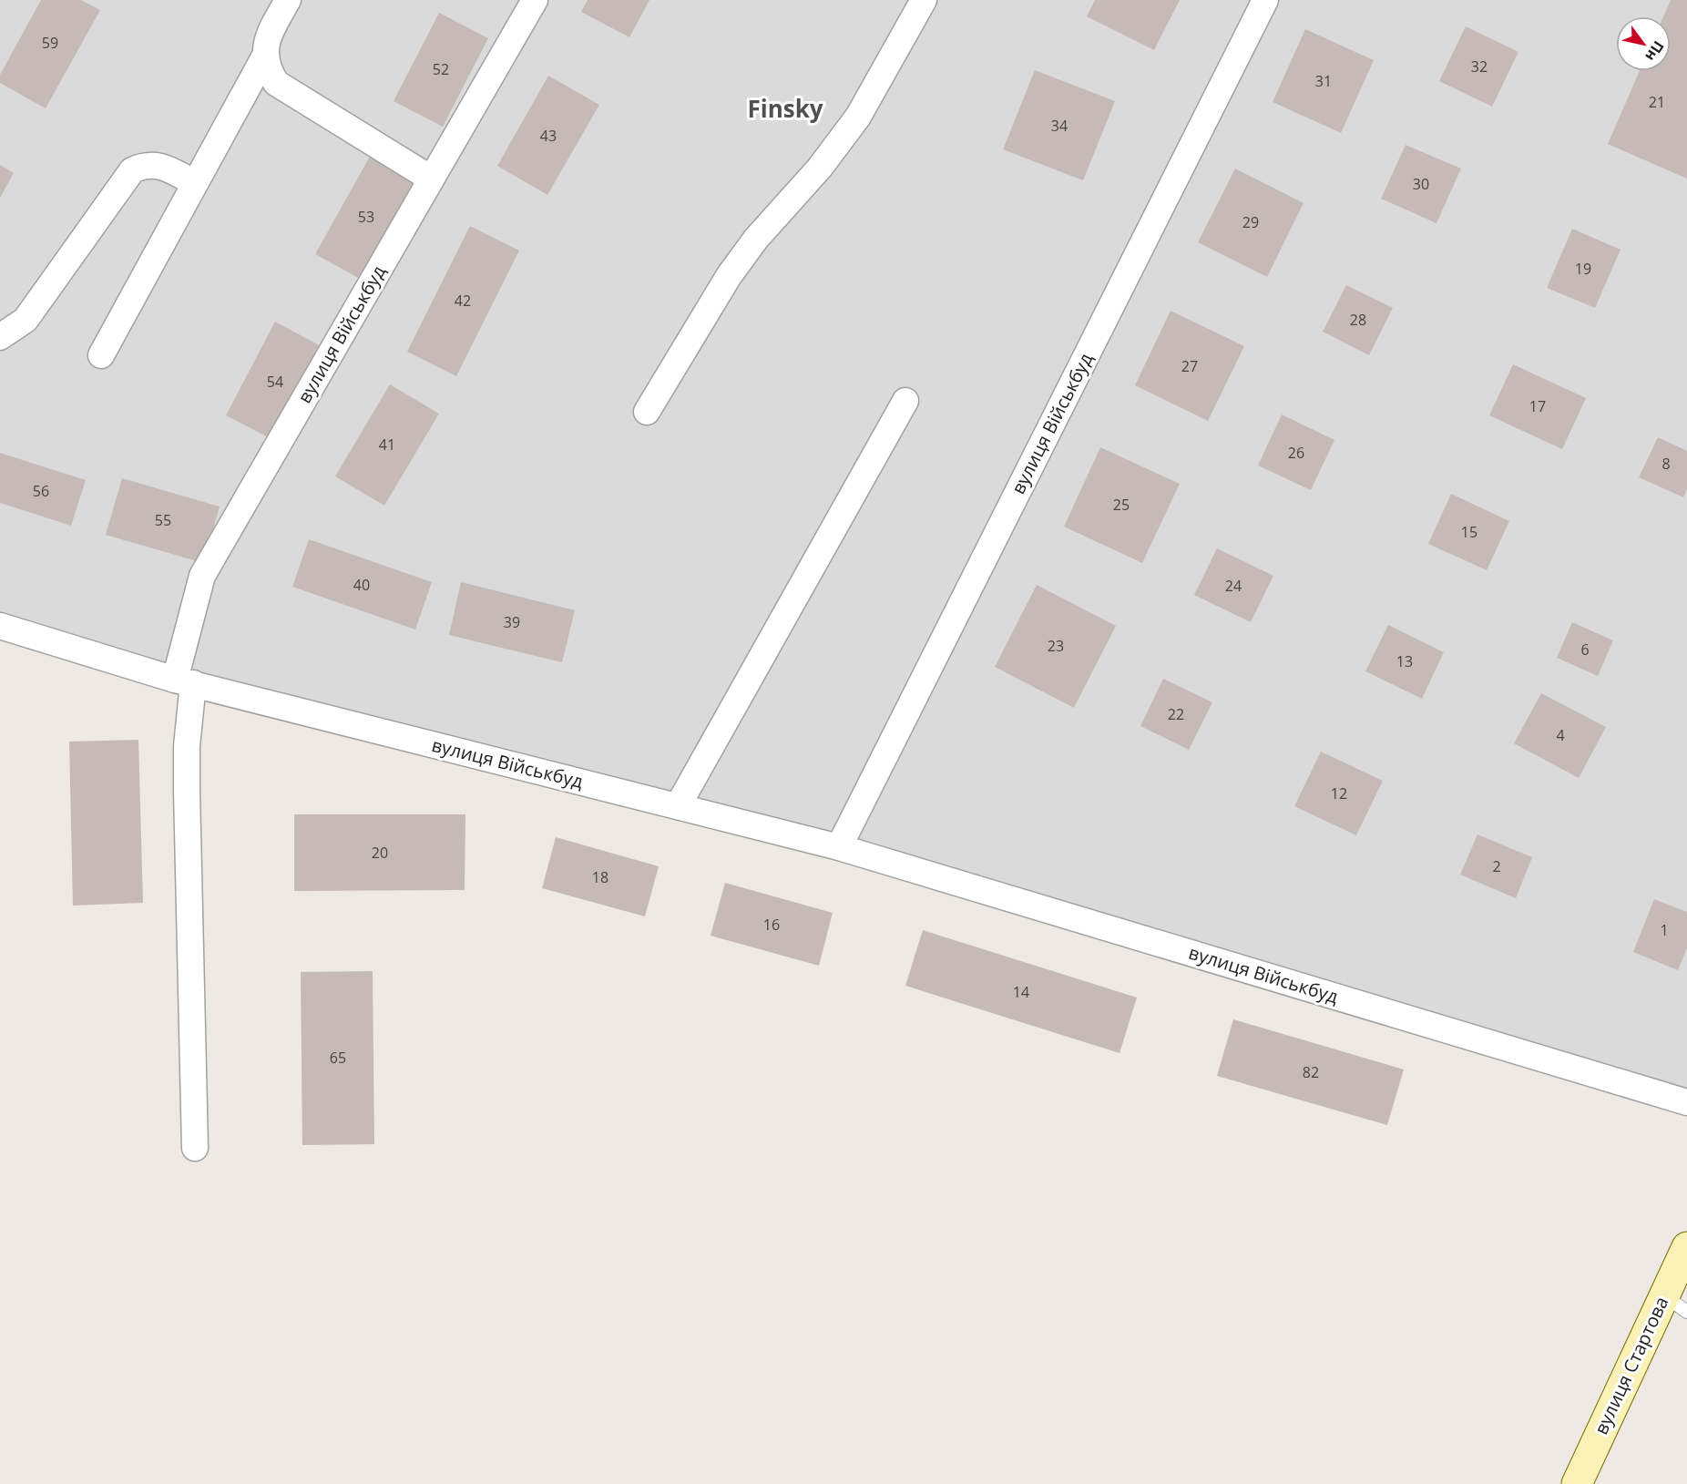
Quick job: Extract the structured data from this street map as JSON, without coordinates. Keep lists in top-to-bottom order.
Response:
{
  "streets": {
    "main road": ["вулиця Стартова"],
    "street": ["вулиця Військбуд"]
  },
  "districts": ["Finsky"],
  "house_numbers": [
    "59",
    "32",
    "52",
    "31",
    "21",
    "34",
    "43",
    "30",
    "53",
    "29",
    "19",
    "42",
    "28",
    "27",
    "54",
    "17",
    "41",
    "26",
    "8",
    "56",
    "25",
    "55",
    "15",
    "40",
    "24",
    "39",
    "23",
    "6",
    "13",
    "22",
    "4",
    "12",
    "20",
    "2",
    "18",
    "16",
    "1",
    "14",
    "65",
    "82"
  ],
  "north": "bottom right"
}
